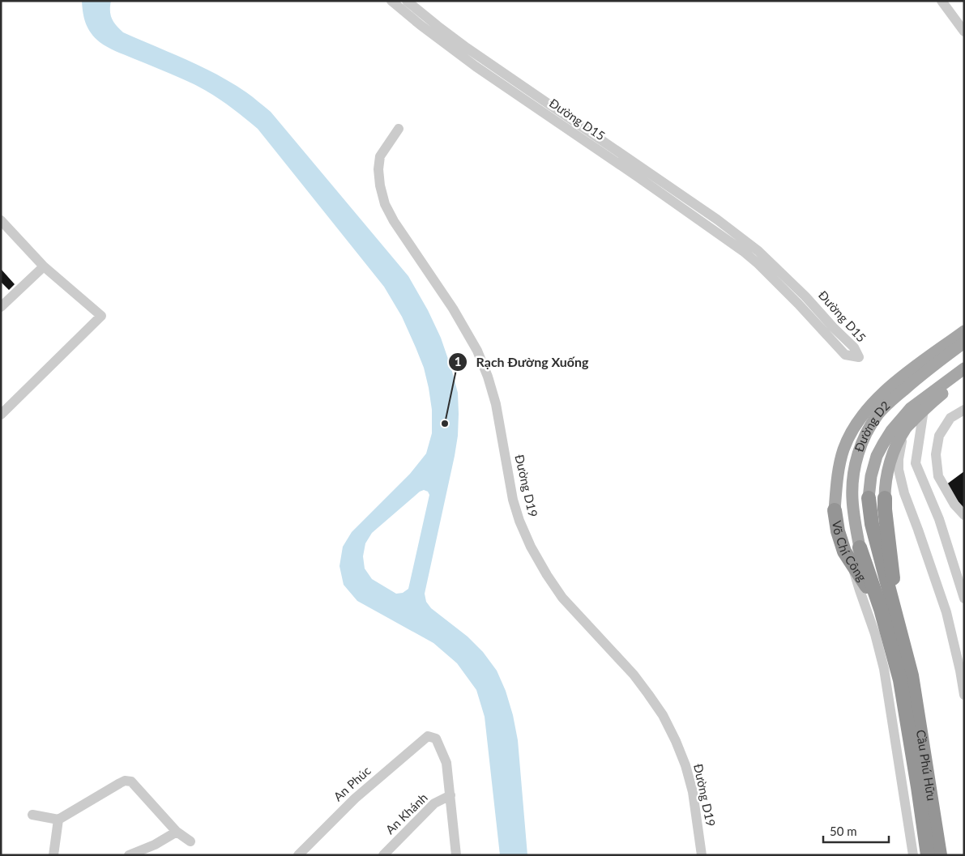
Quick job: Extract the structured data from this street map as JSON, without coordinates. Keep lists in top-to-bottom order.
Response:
{
  "streets": {
    "highway": ["Võ Chí Công", "Cầu Phú Hữu"],
    "main road": ["Đường D2"],
    "street": [
      "Đường D15",
      "Đường D19",
      "An Phúc",
      "An Khánh"
    ]
  },
  "crossings": [
    ["Đường D2", "Võ Chí Công"],
    ["Võ Chí Công", "Cầu Phú Hữu"],
    ["An Phúc", "An Khánh"]
  ],
  "places": ["Rạch Đường Xuống"],
  "scale_bar": "50 m"
}
